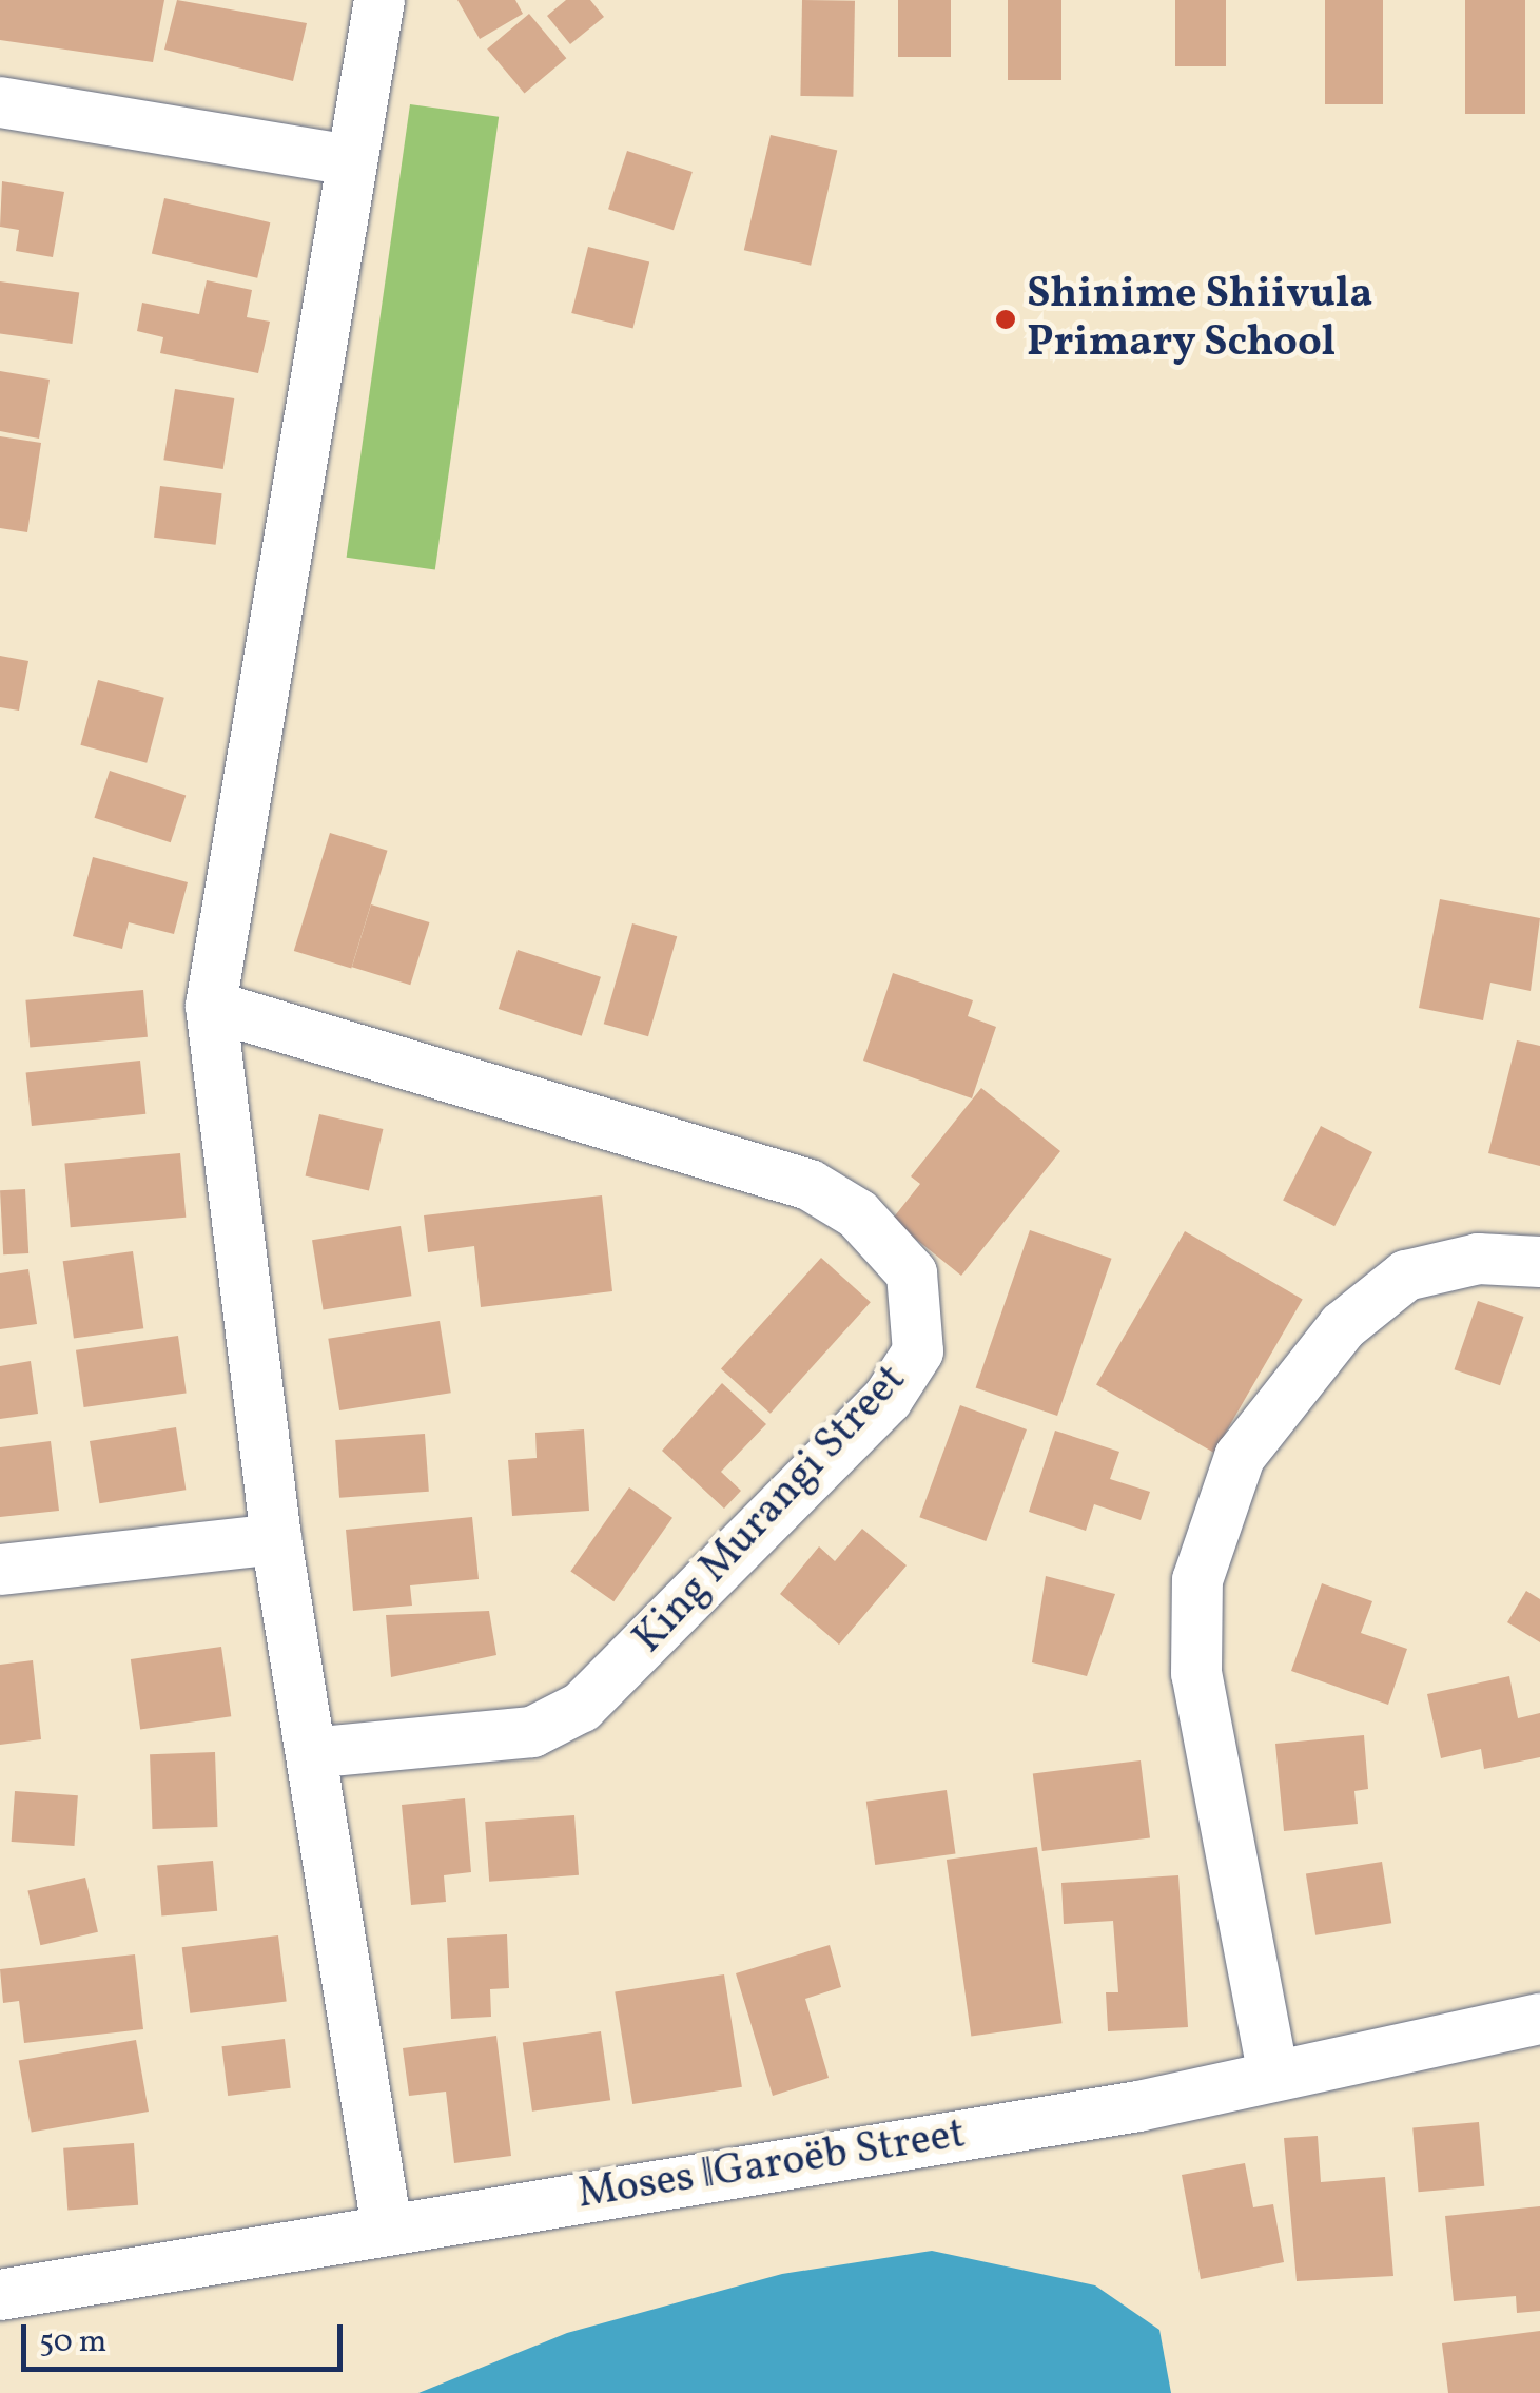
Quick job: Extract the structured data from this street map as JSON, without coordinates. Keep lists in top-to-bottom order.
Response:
{
  "streets": {
    "street": ["King Murangi Street", "Moses ǁGaroëb Street"]
  },
  "places": ["Shinime Shiivula Primary School"],
  "scale_bar": "50 m"
}
